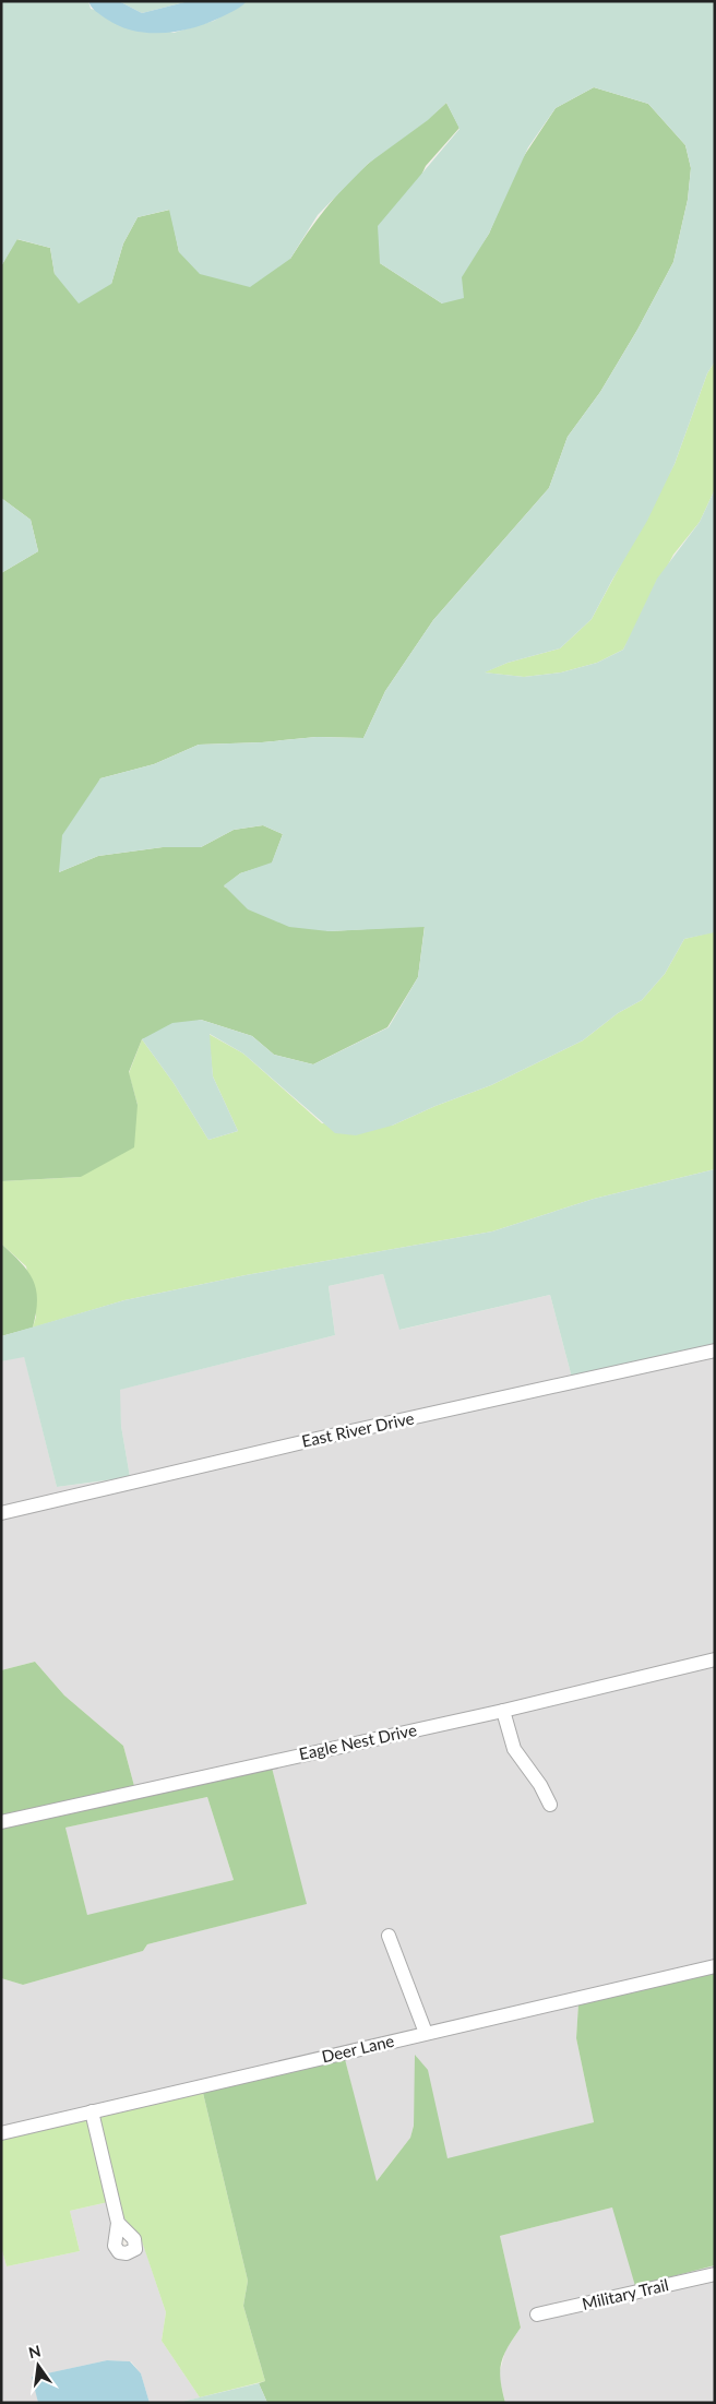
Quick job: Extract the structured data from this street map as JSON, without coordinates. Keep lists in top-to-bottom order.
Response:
{
  "streets": {
    "street": [
      "East River Drive",
      "Eagle Nest Drive",
      "Deer Lane",
      "Military Trail"
    ]
  },
  "north": "top"
}
